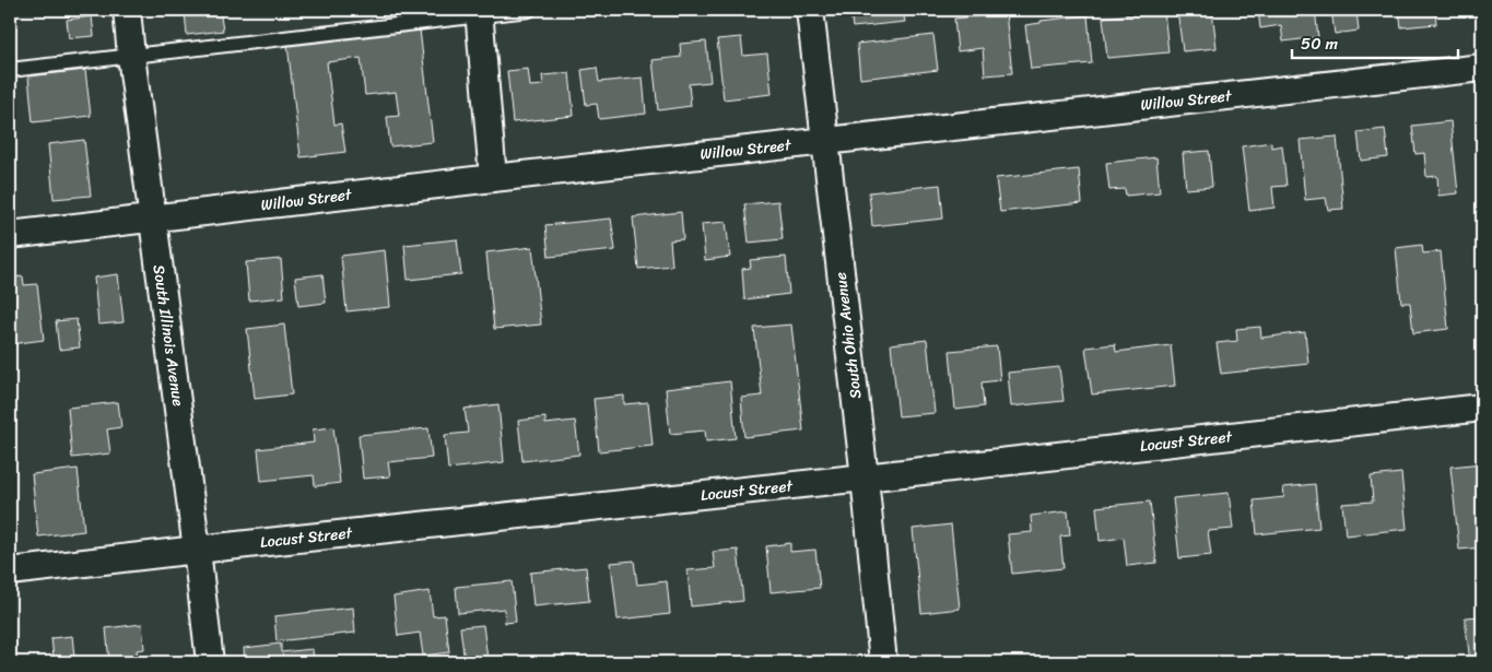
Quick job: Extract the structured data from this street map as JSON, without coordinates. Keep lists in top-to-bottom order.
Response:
{
  "streets": {
    "street": [
      "Willow Street",
      "South Illinois Avenue",
      "South Ohio Avenue",
      "Locust Street"
    ]
  },
  "crossings": [
    ["Willow Street", "South Illinois Avenue"],
    ["Willow Street", "South Ohio Avenue"],
    ["South Illinois Avenue", "Locust Street"],
    ["South Ohio Avenue", "Locust Street"]
  ],
  "scale_bar": "50 m"
}
